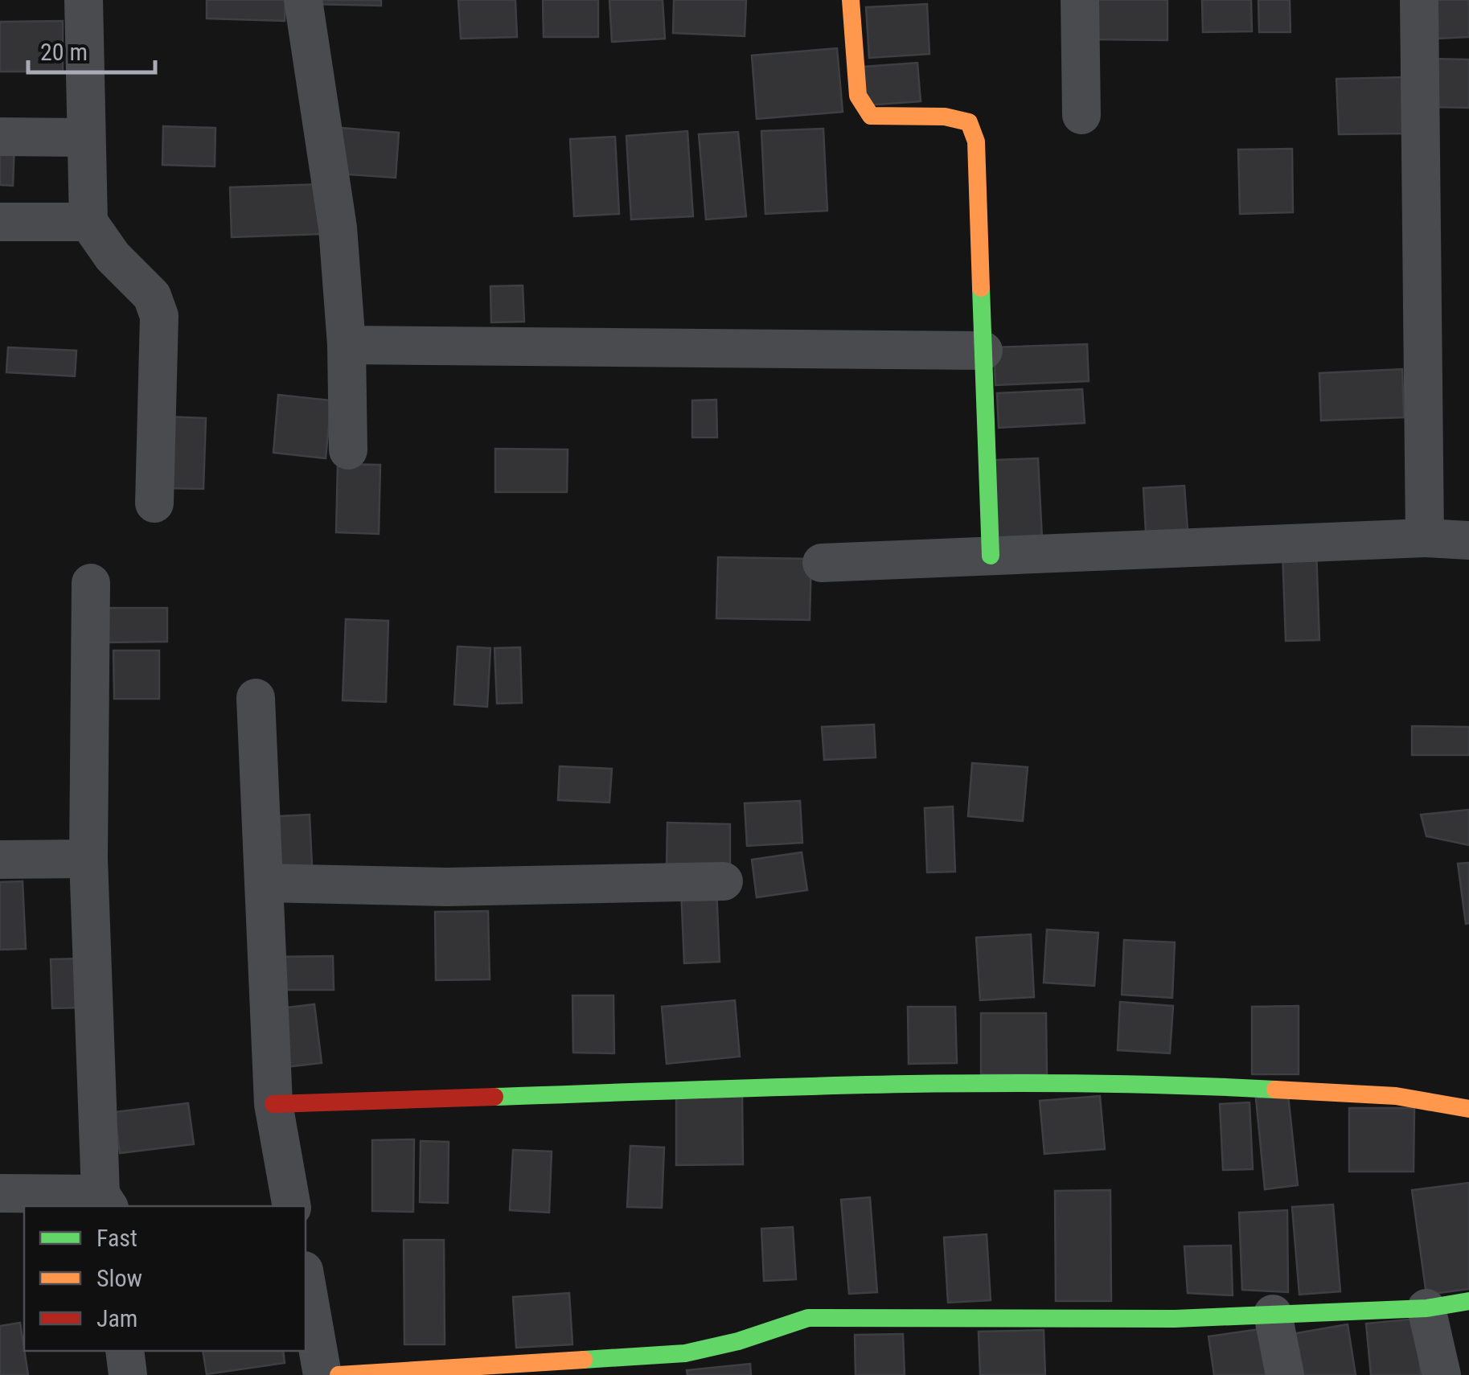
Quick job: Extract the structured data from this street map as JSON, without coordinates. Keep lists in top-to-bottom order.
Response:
{
  "legend": ["Fast", "Slow", "Jam"],
  "scale_bar": "20 m"
}
